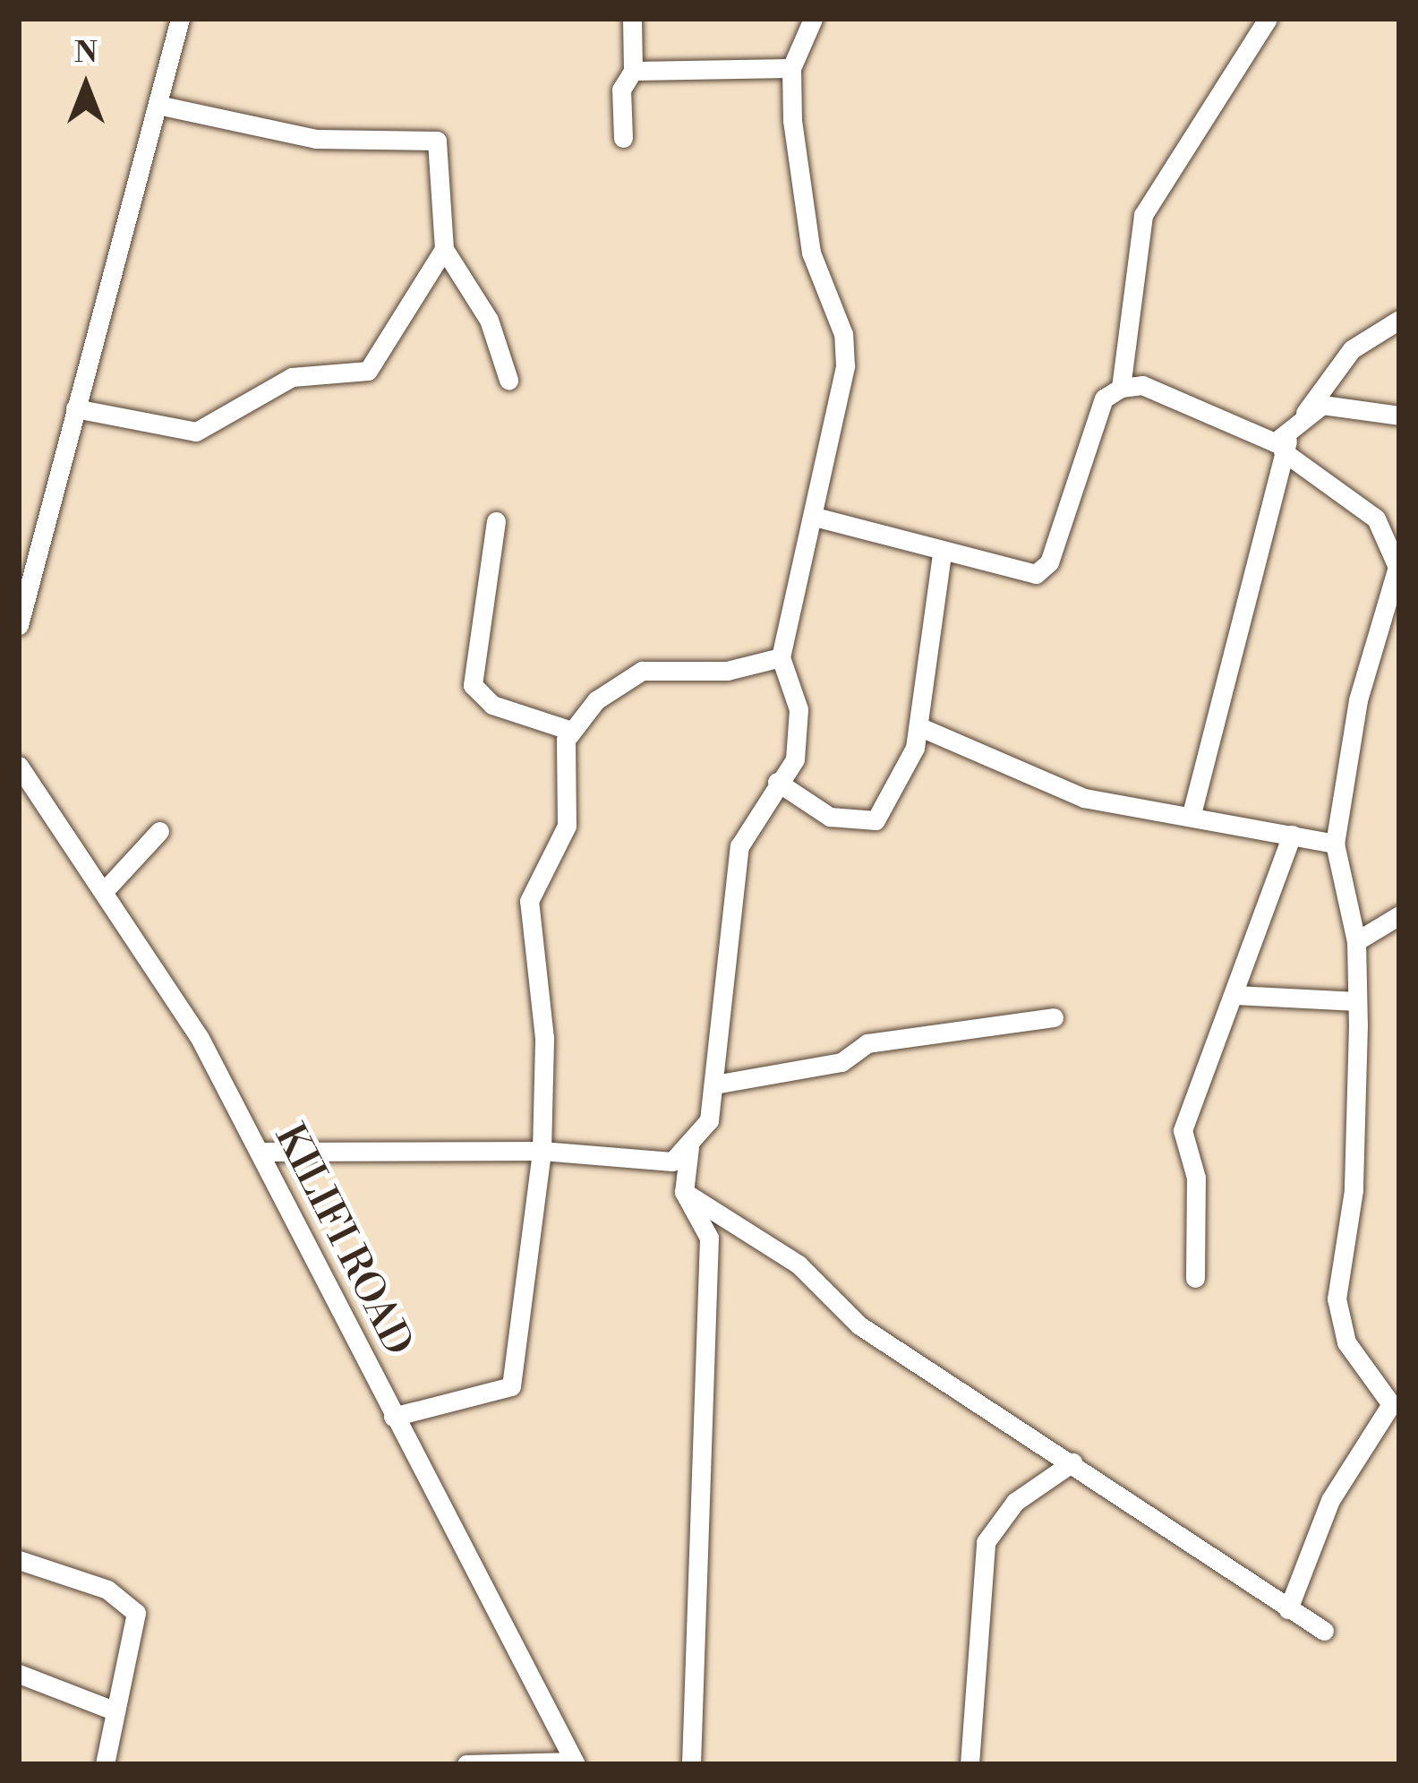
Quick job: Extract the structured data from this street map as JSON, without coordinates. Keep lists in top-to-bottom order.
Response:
{
  "streets": {
    "street": ["KILIFI ROAD"]
  },
  "north": "top"
}
